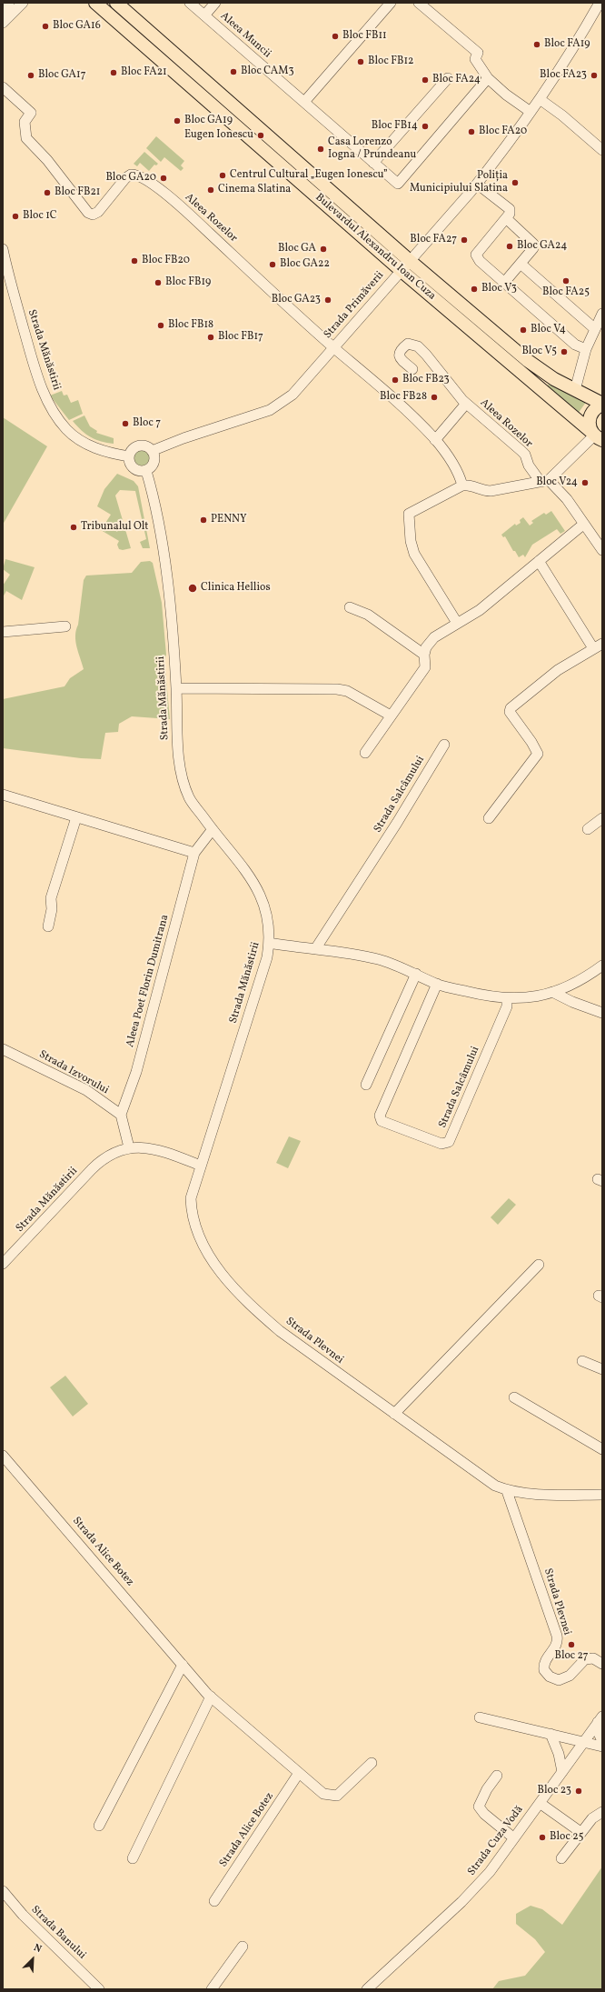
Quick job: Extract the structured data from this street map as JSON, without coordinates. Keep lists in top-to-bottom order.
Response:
{
  "streets": {
    "main road": ["Bulevardul Alexandru Ioan Cuza"],
    "street": [
      "Aleea Muncii",
      "Aleea Rozelor",
      "Strada Primăverii",
      "Strada Mănăstirii",
      "Strada Salcâmului",
      "Aleea Poet Florin Dumitrana",
      "Strada Izvorului",
      "Strada Plevnei",
      "Strada Alice Botez",
      "Strada Cuza Vodă",
      "Strada Banului"
    ]
  },
  "crossings": [
    ["Aleea Rozelor", "Strada Primăverii"],
    ["Bulevardul Alexandru Ioan Cuza", "Strada Primăverii"],
    ["Strada Primăverii", "Strada Mănăstirii"],
    ["Strada Mănăstirii", "Strada Plevnei"],
    ["Aleea Poet Florin Dumitrana", "Strada Izvorului"]
  ],
  "places": [
    "Bloc GA16",
    "Bloc FB11",
    "Bloc FA19",
    "Bloc FB12",
    "Bloc CAM3",
    "Bloc FA21",
    "Bloc GA17",
    "Bloc FA23",
    "Bloc FA24",
    "Bloc GA19",
    "Bloc FB14",
    "Bloc FA20",
    "Eugen Ionescu",
    "Casa Lorenzo Iogna / Prundeanu",
    "Centrul Cultural „Eugen Ionescu”",
    "Bloc GA20",
    "Poliția Municipiului Slatina",
    "Cinema Slatina",
    "Bloc FB21",
    "Bloc 1C",
    "Bloc FA27",
    "Bloc GA24",
    "Bloc GA",
    "Bloc FB20",
    "Bloc GA22",
    "Bloc FA25",
    "Bloc FB19",
    "Bloc V3",
    "Bloc GA23",
    "Bloc FB18",
    "Bloc V4",
    "Bloc FB17",
    "Bloc V5",
    "Bloc FB23",
    "Bloc FB28",
    "Bloc 7",
    "Bloc V24",
    "PENNY",
    "Tribunalul Olt",
    "Clinica Hellios",
    "Bloc 27",
    "Bloc 23",
    "Bloc 25"
  ],
  "north": "top right"
}
